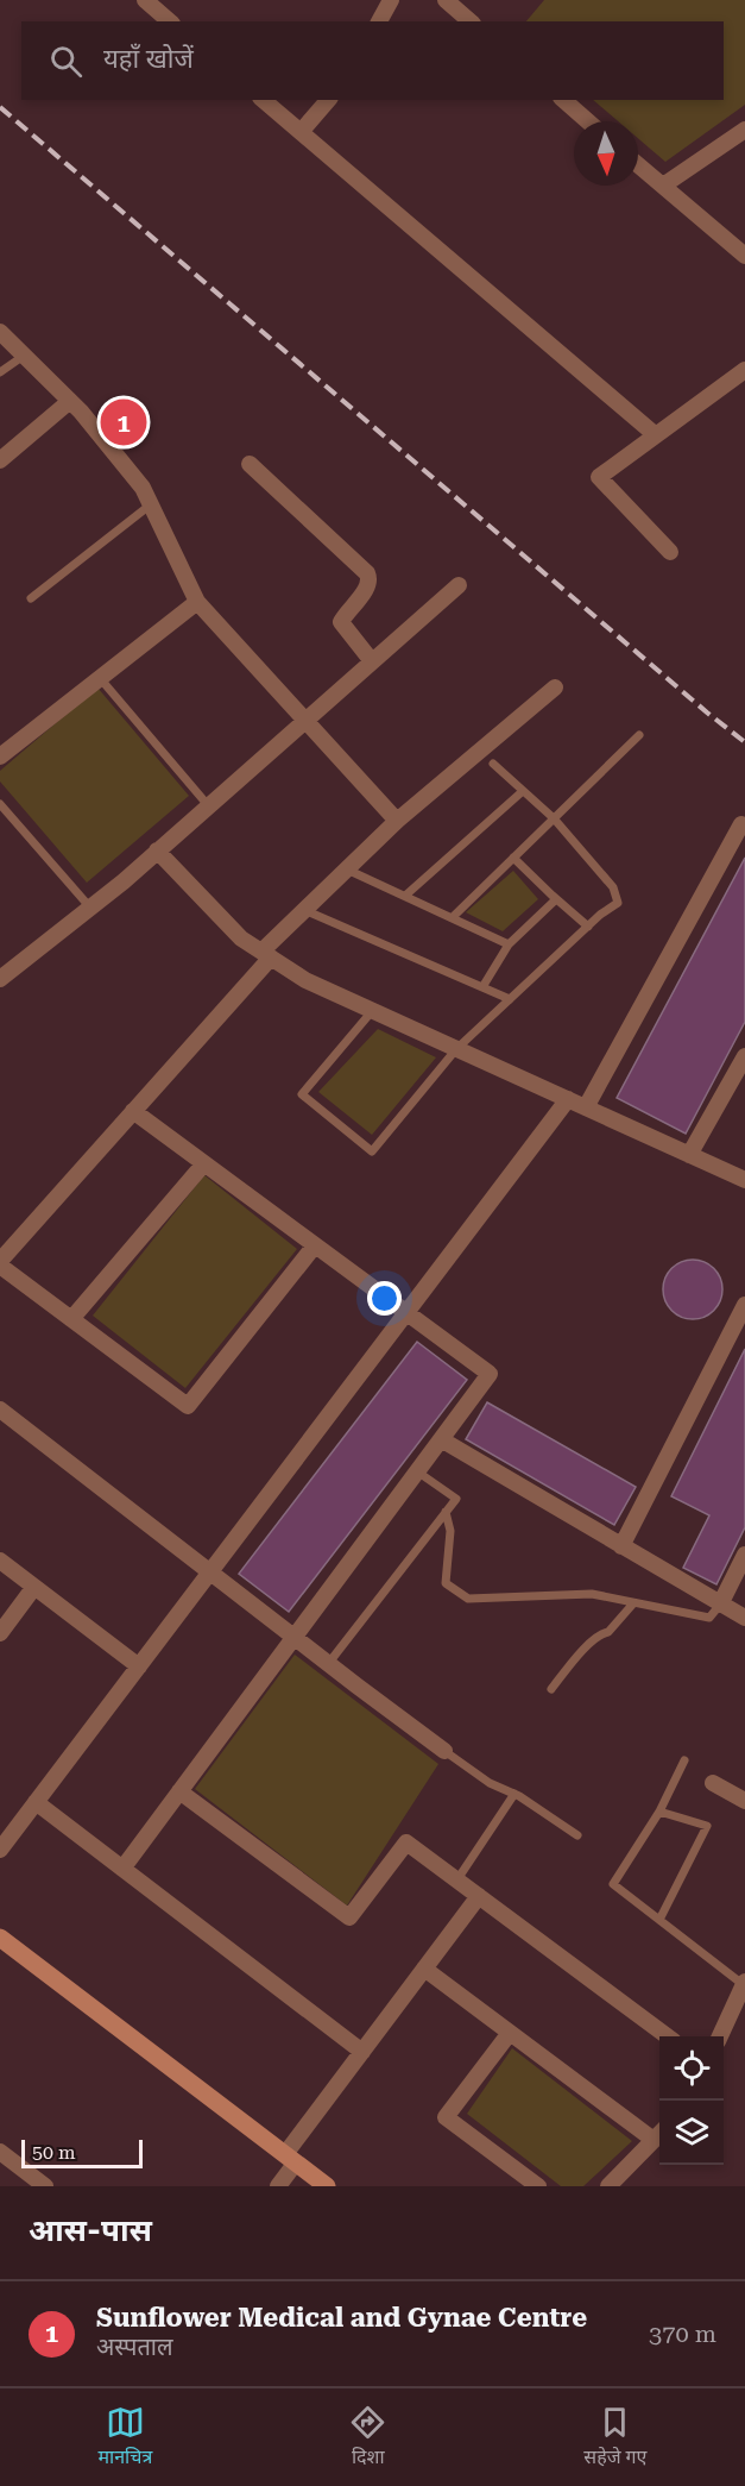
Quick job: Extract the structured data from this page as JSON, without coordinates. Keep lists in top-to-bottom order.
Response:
{
  "scale_bar": "50 m",
  "north": "bottom",
  "page": {
    "search": "यहाँ खोजें",
    "pins": "1",
    "scale": "50 m",
    "heading": "आस-पास",
    "list": [
      {
        "mark": "1",
        "name": "Sunflower Medical and Gynae Centre",
        "note": "अस्पताल",
        "value": "370 m"
      }
    ],
    "nav": ["मानचित्र", "दिशा", "सहेजे गए"]
  }
}
